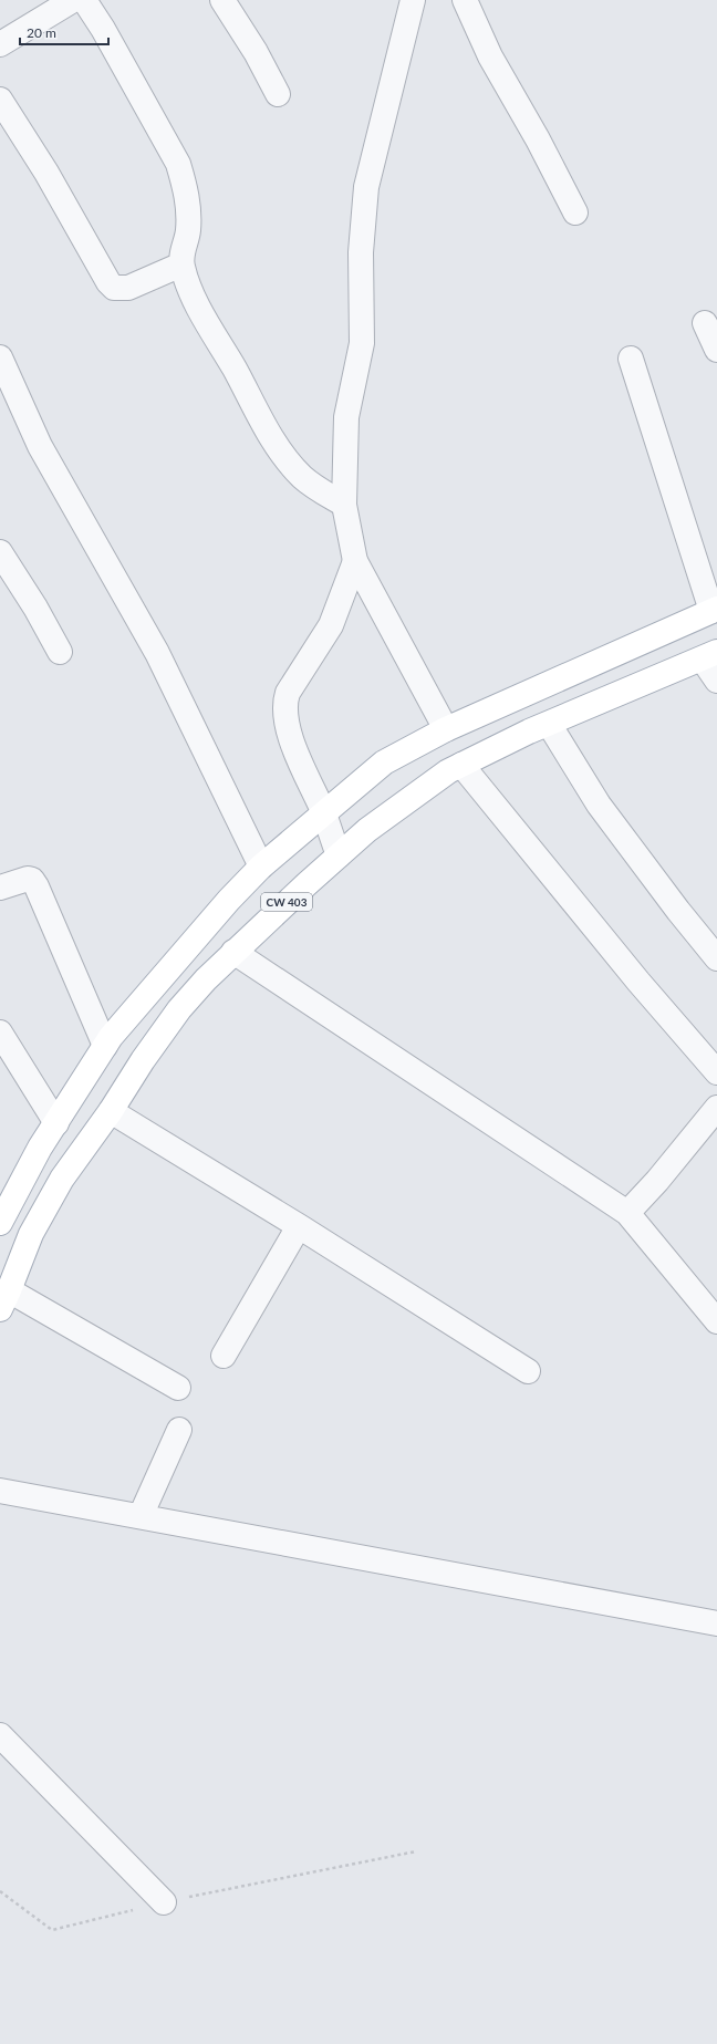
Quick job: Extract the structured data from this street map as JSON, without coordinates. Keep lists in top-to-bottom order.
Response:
{
  "streets": {
    "main road": ["CW 403"]
  },
  "scale_bar": "20 m"
}
